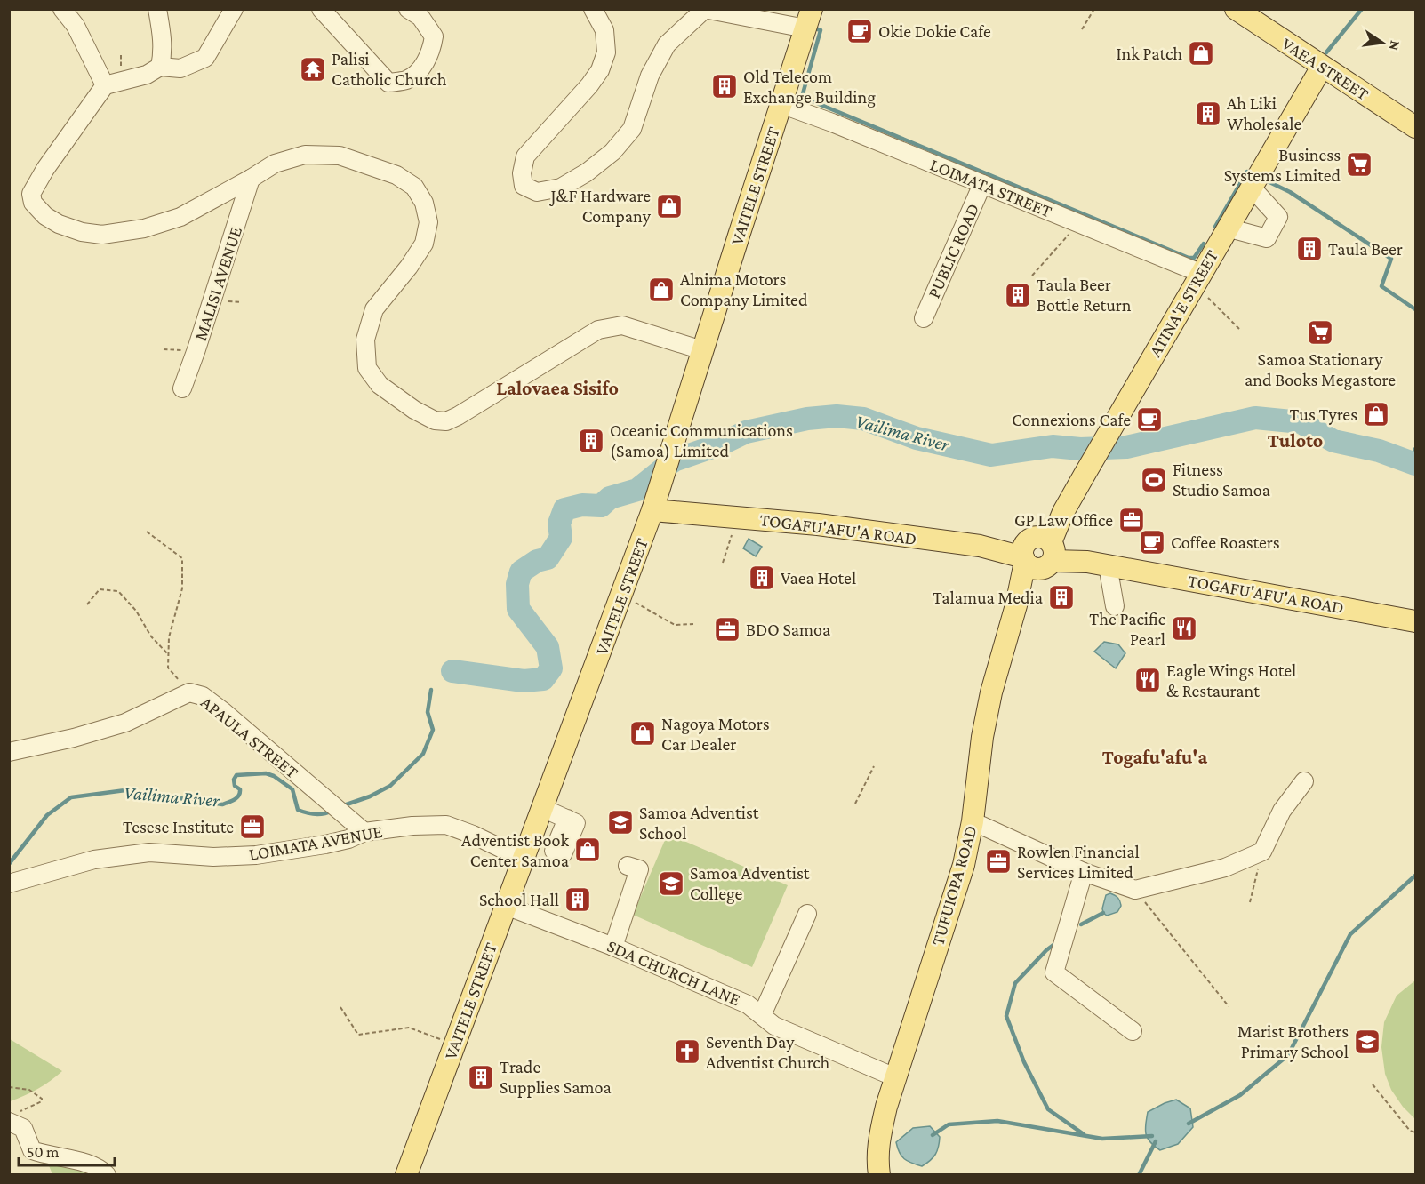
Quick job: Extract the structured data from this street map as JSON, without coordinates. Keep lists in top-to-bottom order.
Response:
{
  "streets": {
    "main road": [
      "VAEA STREET",
      "VAITELE STREET",
      "ATINA'E STREET",
      "TOGAFU'AFU'A ROAD",
      "TUFUIOPA ROAD"
    ],
    "street": [
      "LOIMATA STREET",
      "PUBLIC ROAD",
      "MALISI AVENUE",
      "APAULA STREET",
      "LOIMATA AVENUE",
      "SDA CHURCH LANE"
    ]
  },
  "crossings": [
    ["VAEA STREET", "ATINA'E STREET"],
    ["VAITELE STREET", "LOIMATA STREET"],
    ["VAITELE STREET", "TOGAFU'AFU'A ROAD"],
    ["VAITELE STREET", "LOIMATA AVENUE"],
    ["VAITELE STREET", "SDA CHURCH LANE"],
    ["LOIMATA STREET", "PUBLIC ROAD"],
    ["LOIMATA STREET", "ATINA'E STREET"],
    ["ATINA'E STREET", "TOGAFU'AFU'A ROAD"],
    ["ATINA'E STREET", "TUFUIOPA ROAD"],
    ["TOGAFU'AFU'A ROAD", "TUFUIOPA ROAD"],
    ["APAULA STREET", "LOIMATA AVENUE"],
    ["TUFUIOPA ROAD", "SDA CHURCH LANE"]
  ],
  "districts": ["Lalovaea Sisifo", "Tuloto", "Togafu'afu'a"],
  "water": ["Vailima River"],
  "places": {
    "cafe": ["Okie Dokie Cafe", "Connexions Cafe", "Coffee Roasters"],
    "shop": [
      "Ink Patch",
      "J&F Hardware Company",
      "Alnima Motors Company Limited",
      "Tus Tyres",
      "Nagoya Motors Car Dealer",
      "Adventist Book Center Samoa"
    ],
    "temple": ["Palisi Catholic Church"],
    "building": [
      "Old Telecom Exchange Building",
      "Ah Liki Wholesale",
      "Taula Beer",
      "Taula Beer Bottle Return",
      "Oceanic Communications (Samoa) Limited",
      "Vaea Hotel",
      "Talamua Media",
      "School Hall",
      "Trade Supplies Samoa"
    ],
    "supermarket": ["Business Systems Limited", "Samoa Stationary and Books Megastore"],
    "sports": ["Fitness Studio Samoa"],
    "office": [
      "GP Law Office",
      "BDO Samoa",
      "Tesese Institute",
      "Rowlen Financial Services Limited"
    ],
    "restaurant": ["The Pacific Pearl", "Eagle Wings Hotel & Restaurant"],
    "school or university": ["Samoa Adventist School", "Samoa Adventist College", "Marist Brothers Primary School"],
    "church": ["Seventh Day Adventist Church"]
  },
  "scale_bar": "50 m",
  "north": "right"
}
